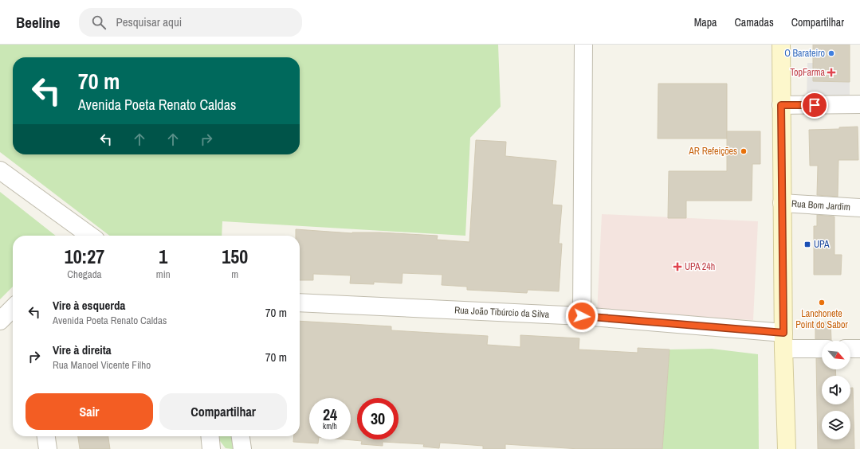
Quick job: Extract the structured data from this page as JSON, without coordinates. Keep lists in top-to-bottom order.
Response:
{
  "streets": {
    "street": ["Rua Bom Jardim", "Rua João Tibúrcio da Silva"]
  },
  "places": {
    "other": ["O Barateiro", "AR Refeições", "Lanchonete Point do Sabor"],
    "health": ["TopFarma", "UPA 24h"],
    "transit": ["UPA"]
  },
  "north": "bottom right",
  "page": {
    "header": "Beeline",
    "search": "Pesquisar aqui",
    "nav": ["Mapa", "Camadas", "Compartilhar"],
    "turn": ["70 m", "Avenida Poeta Renato Caldas"],
    "eta": [
      "10:27",
      "Chegada",
      "1",
      "min",
      "150",
      "m"
    ],
    "list": [
      {
        "name": "Vire à esquerda",
        "note": "Avenida Poeta Renato Caldas",
        "value": "70 m"
      },
      {
        "name": "Vire à direita",
        "note": "Rua Manoel Vicente Filho",
        "value": "70 m"
      }
    ],
    "buttons": ["Sair", "Compartilhar"],
    "speed": "24 km/h",
    "limit": "30"
  }
}
